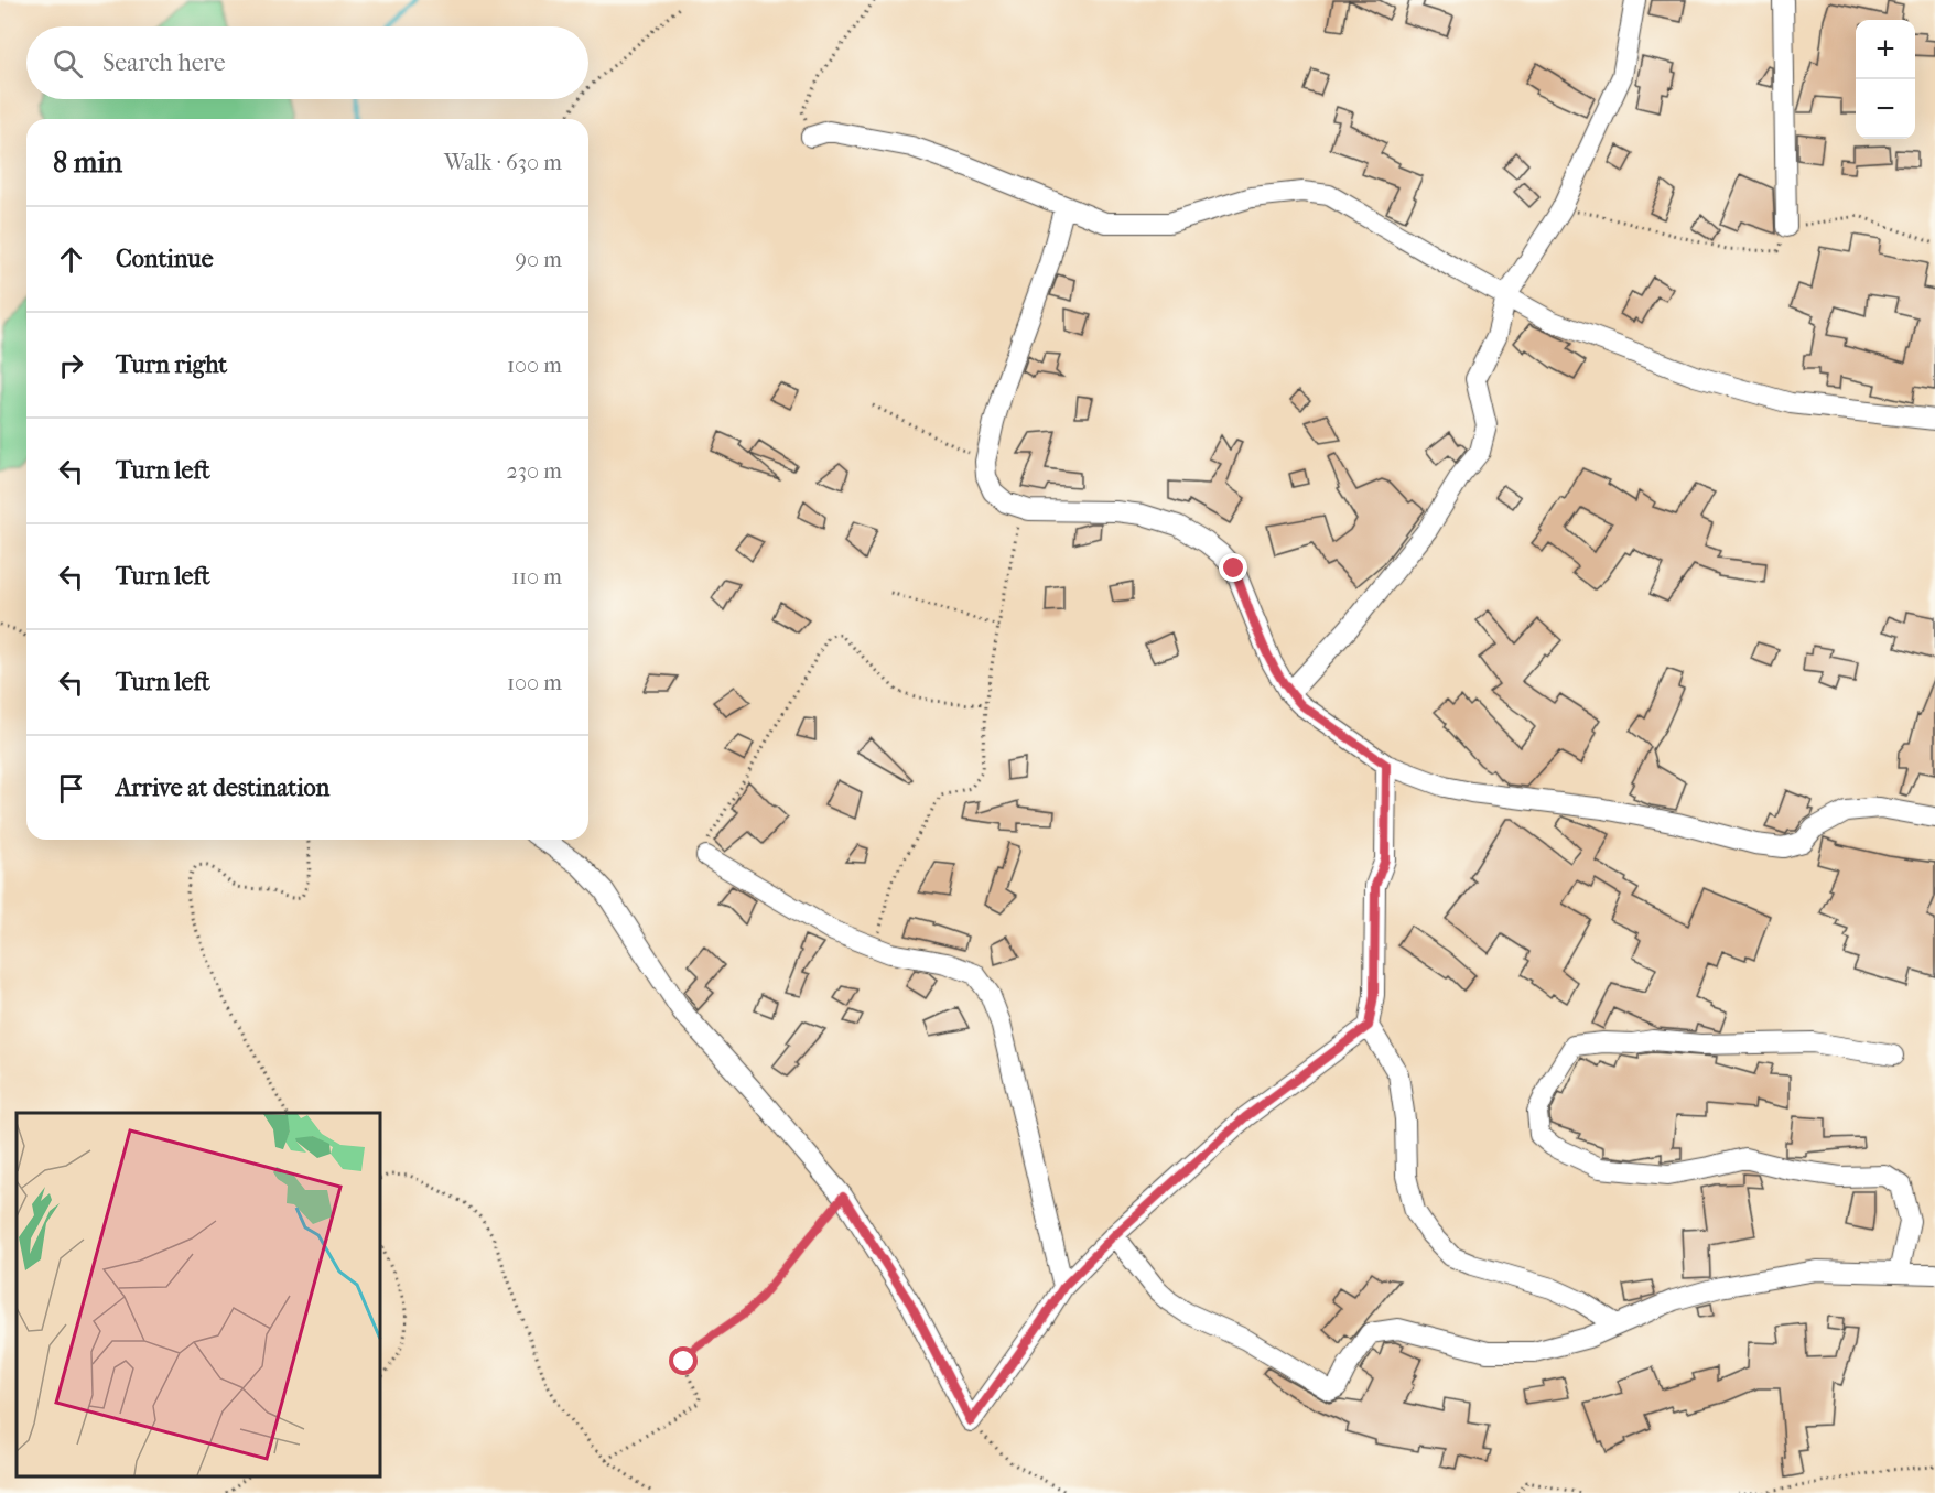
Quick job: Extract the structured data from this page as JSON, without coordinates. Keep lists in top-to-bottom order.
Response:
{
  "page": {
    "map_buttons": ["+", "−"],
    "search": "Search here",
    "heading": ["8 min", "Walk · 630 m"],
    "list": [
      ["Continue", "90 m"],
      ["Turn right", "100 m"],
      ["Turn left", "230 m"],
      ["Turn left", "110 m"],
      ["Turn left", "100 m"],
      "Arrive at destination"
    ]
  }
}
